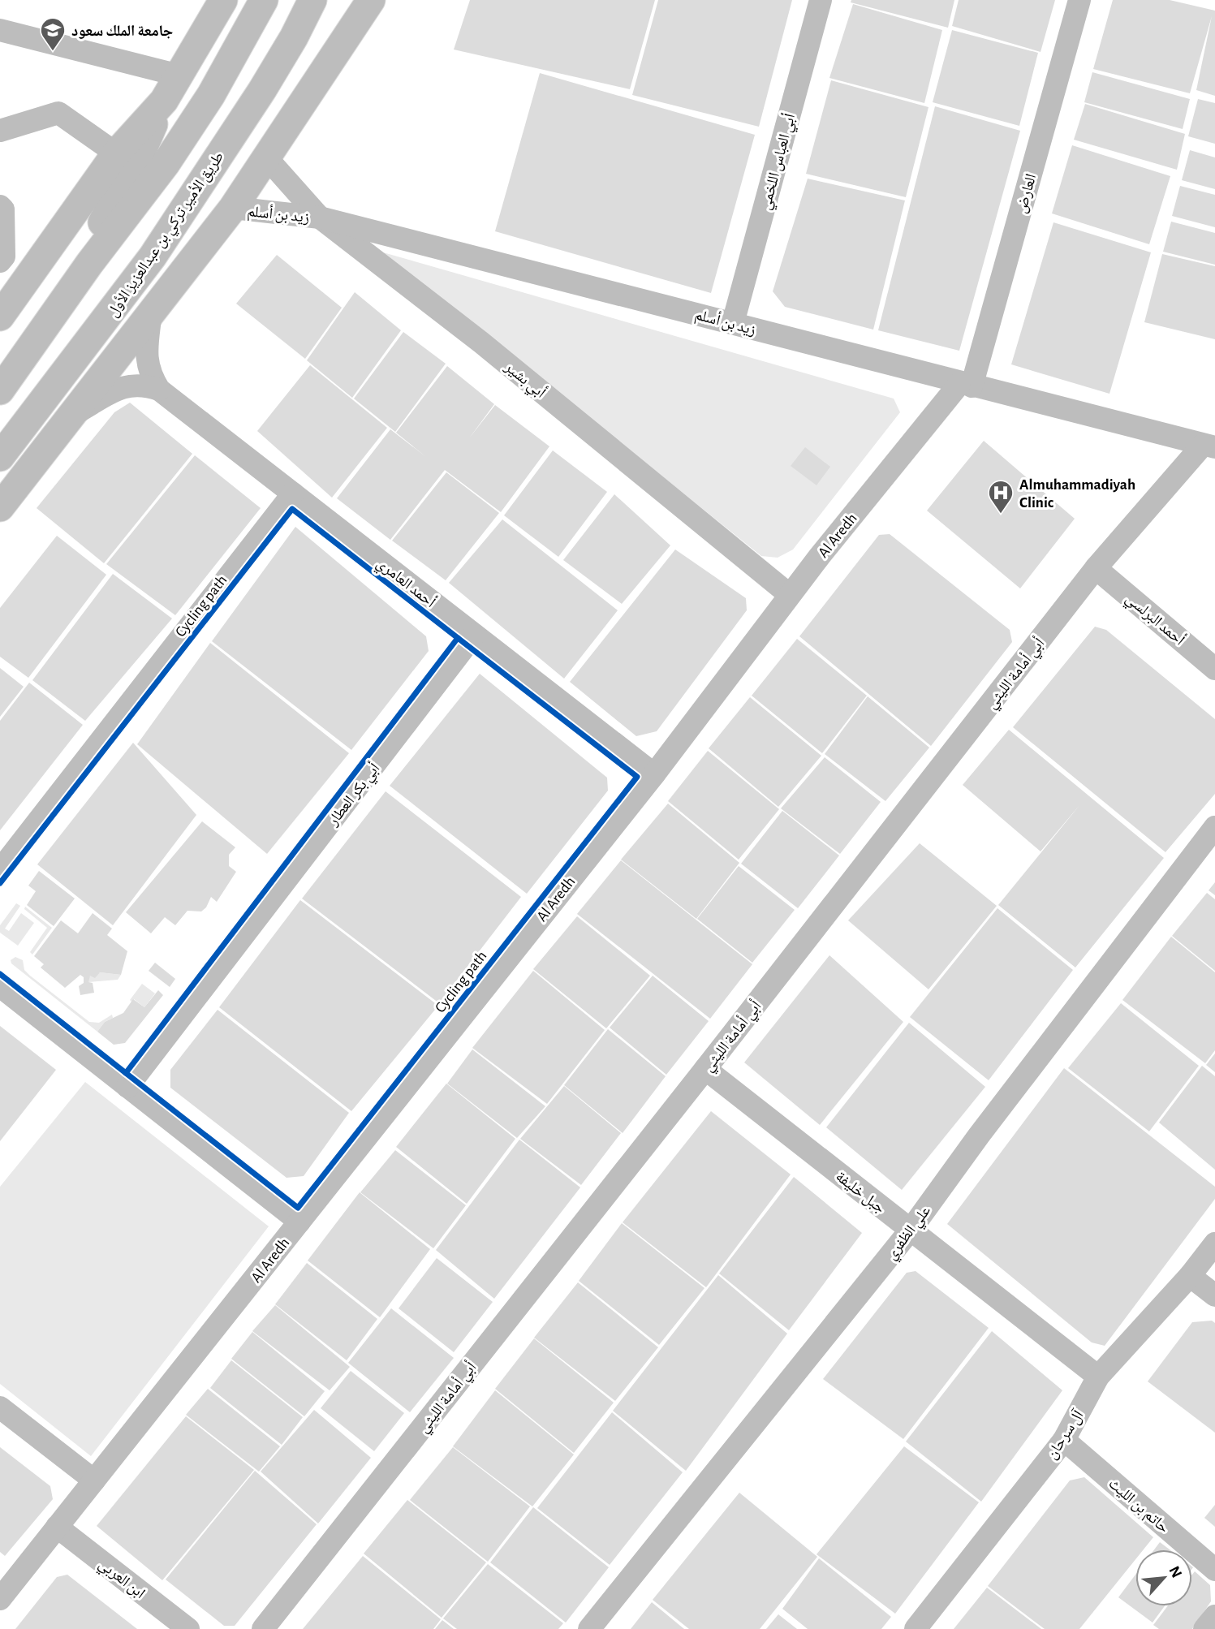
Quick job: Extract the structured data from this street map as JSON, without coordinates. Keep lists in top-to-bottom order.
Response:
{
  "streets": {
    "main road": ["طريق الأمير تركي بن عبدالعزيز الأول"],
    "street": [
      "أبي العباس اللخمي",
      "العارض",
      "زيد بن أسلم",
      "أبي بشير",
      "Al Aredh",
      "أحمد العامري",
      "أحمد البرلسي",
      "أبي أمامة الليثي",
      "أبي بكر العطار",
      "جبل خليفة",
      "علي الظفري",
      "آل سرحان",
      "حاتم بن الليث",
      "ابن العربي"
    ],
    "cycle path": ["Cycling path"]
  },
  "crossings": [
    ["أبي العباس اللخمي", "زيد بن أسلم"],
    ["العارض", "زيد بن أسلم"],
    ["العارض", "Al Aredh"],
    ["زيد بن أسلم", "أبي بشير"],
    ["زيد بن أسلم", "Al Aredh"],
    ["زيد بن أسلم", "أبي أمامة الليثي"],
    ["أبي بشير", "Al Aredh"],
    ["Al Aredh", "أحمد العامري"],
    ["Al Aredh", "ابن العربي"],
    ["أحمد العامري", "أبي بكر العطار"],
    ["أحمد البرلسي", "أبي أمامة الليثي"],
    ["أبي أمامة الليثي", "جبل خليفة"],
    ["جبل خليفة", "علي الظفري"],
    ["جبل خليفة", "آل سرحان"],
    ["آل سرحان", "حاتم بن الليث"]
  ],
  "places": {
    "school or university": ["جامعة الملك سعود"],
    "hospital": ["Almuhammadiyah Clinic"]
  },
  "north": "top right"
}
